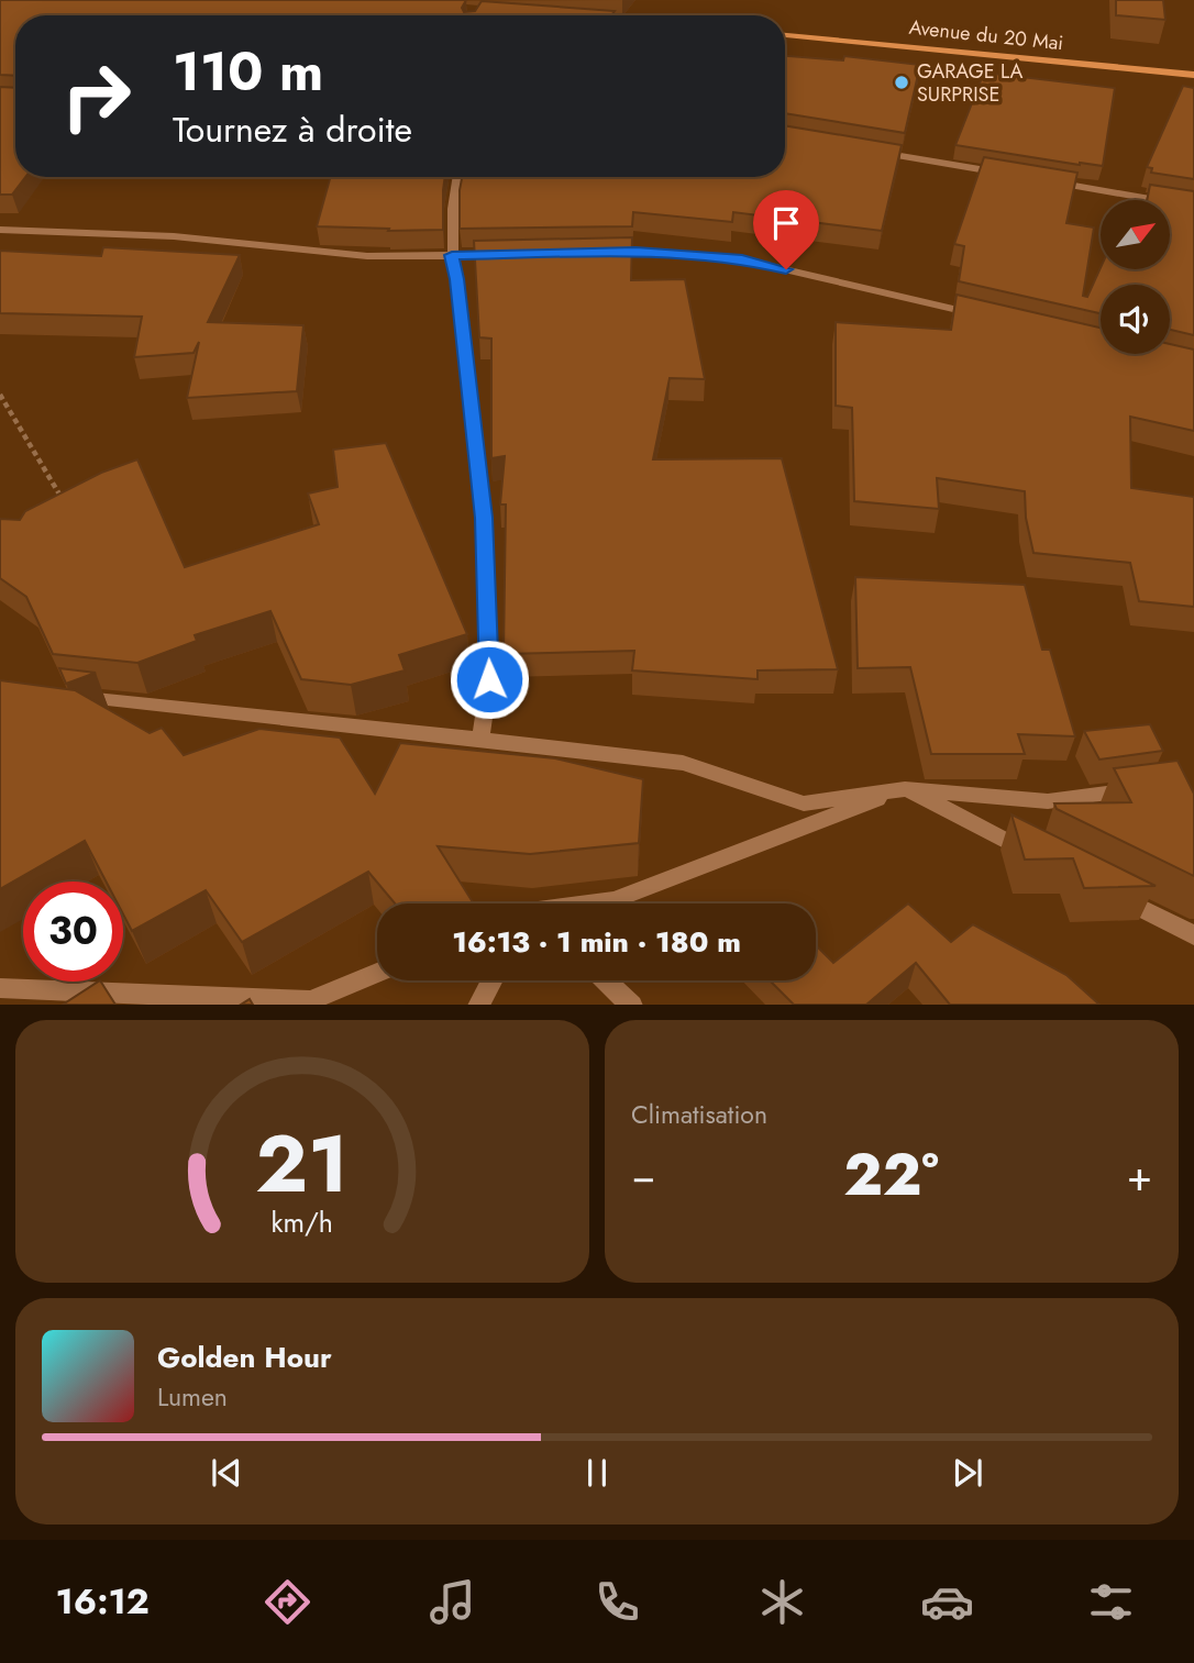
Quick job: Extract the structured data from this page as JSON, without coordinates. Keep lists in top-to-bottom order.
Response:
{
  "streets": {
    "main road": ["Avenue du 20 Mai"]
  },
  "places": ["GARAGE LA SURPRISE"],
  "north": "top right",
  "page": {
    "turn": ["110 m", "Tournez à droite"],
    "limit": "30",
    "trip": "16:13 · 1 min · 180 m",
    "tile": "Climatisation",
    "heat": ["−", "22°", "+"],
    "song": ["Golden Hour", "Lumen"],
    "tabs": "16:12",
    "gauge": ["21", "km/h"]
  }
}
